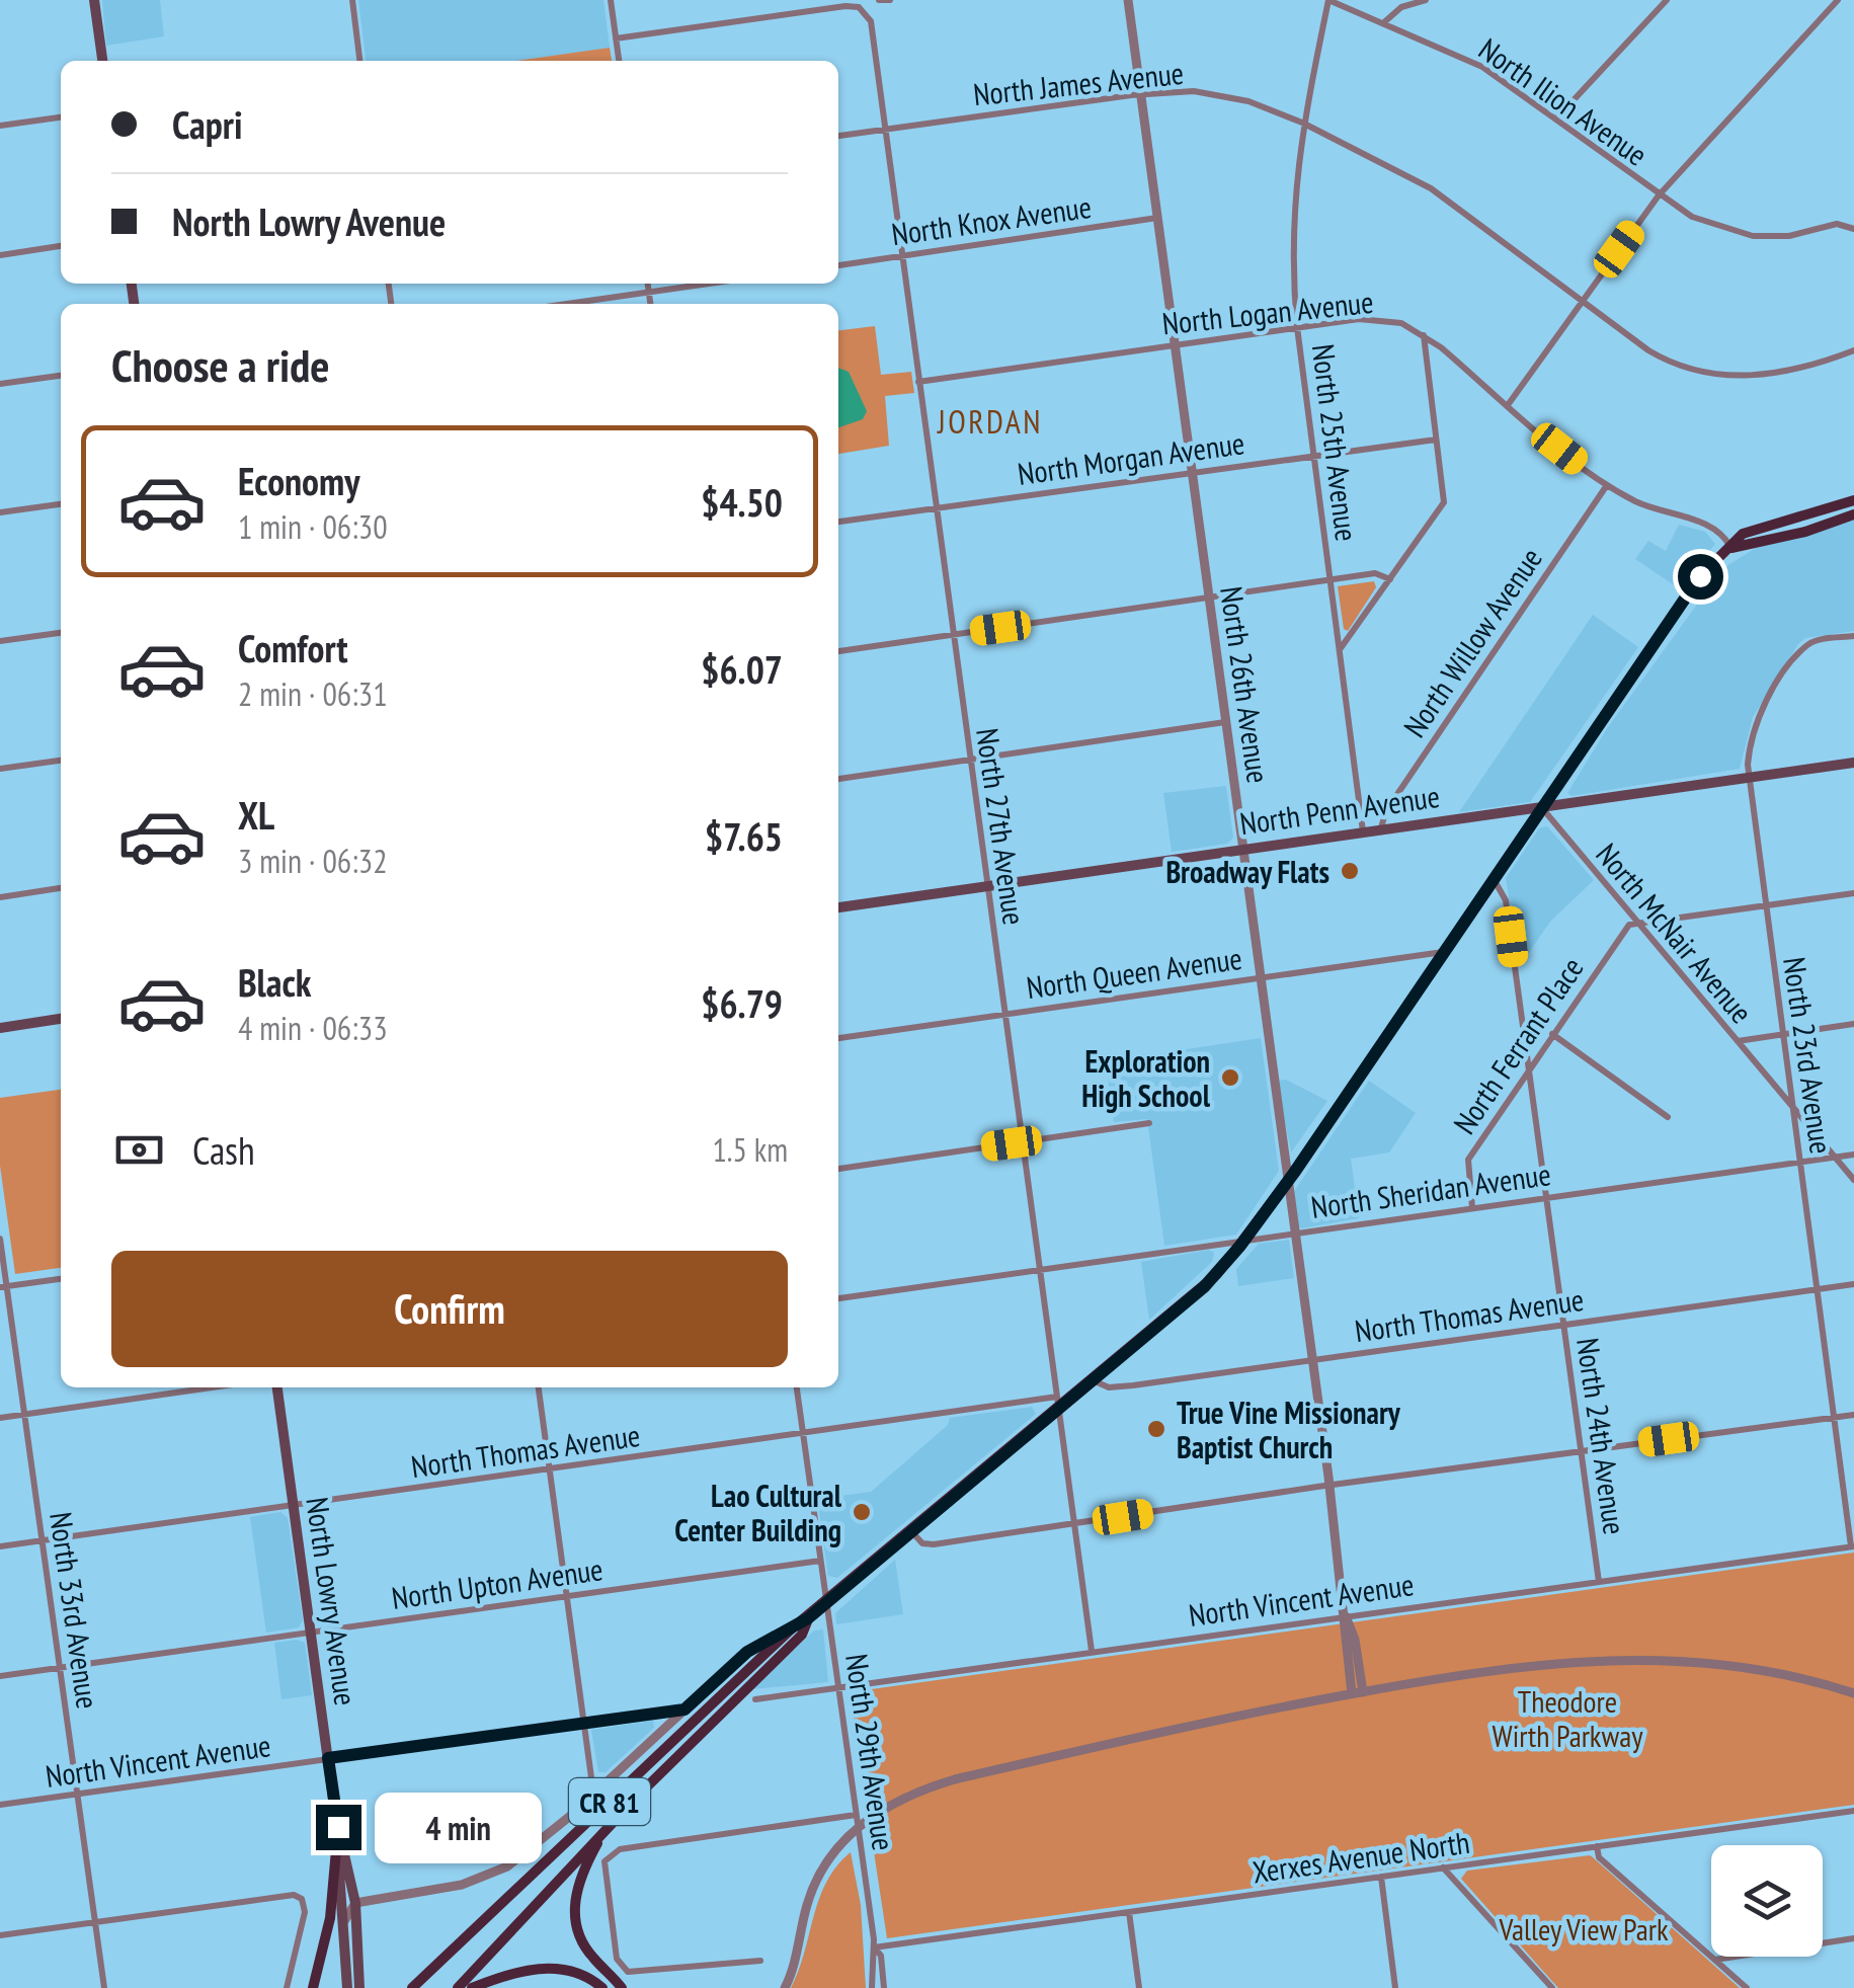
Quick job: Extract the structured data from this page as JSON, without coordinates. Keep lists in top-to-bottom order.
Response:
{
  "streets": {
    "main road": ["North Penn Avenue", "North Lowry Avenue", "CR 81"],
    "street": [
      "North James Avenue",
      "North Ilion Avenue",
      "North Knox Avenue",
      "North Logan Avenue",
      "North 25th Avenue",
      "North Morgan Avenue",
      "North Willow Avenue",
      "North 26th Avenue",
      "North 27th Avenue",
      "North McNair Avenue",
      "North Queen Avenue",
      "North Ferrant Place",
      "North 23rd Avenue",
      "North Sheridan Avenue",
      "North Thomas Avenue",
      "North 24th Avenue",
      "North Upton Avenue",
      "North Vincent Avenue",
      "North 33rd Avenue",
      "North 29th Avenue",
      "Xerxes Avenue North"
    ]
  },
  "crossings": [
    ["North James Avenue", "North 25th Avenue"],
    ["North James Avenue", "North 26th Avenue"],
    ["North James Avenue", "North 27th Avenue"],
    ["North Ilion Avenue", "North 25th Avenue"],
    ["North Knox Avenue", "North 26th Avenue"],
    ["North Knox Avenue", "North 27th Avenue"],
    ["North Logan Avenue", "North 25th Avenue"],
    ["North Logan Avenue", "North Willow Avenue"],
    ["North Logan Avenue", "North 26th Avenue"],
    ["North Logan Avenue", "North 27th Avenue"],
    ["North Logan Avenue", "CR 81"],
    ["North 25th Avenue", "North Morgan Avenue"],
    ["North 25th Avenue", "North Penn Avenue"],
    ["North Morgan Avenue", "North 26th Avenue"],
    ["North Morgan Avenue", "North 27th Avenue"],
    ["North Willow Avenue", "North Penn Avenue"],
    ["North 26th Avenue", "North Penn Avenue"],
    ["North 26th Avenue", "North Queen Avenue"],
    ["North 26th Avenue", "North Sheridan Avenue"],
    ["North 26th Avenue", "North Thomas Avenue"],
    ["North 26th Avenue", "North Vincent Avenue"],
    ["North 26th Avenue", "CR 81"],
    ["North Penn Avenue", "North 27th Avenue"],
    ["North Penn Avenue", "North McNair Avenue"],
    ["North Penn Avenue", "North 23rd Avenue"],
    ["North Penn Avenue", "CR 81"],
    ["North 27th Avenue", "North Queen Avenue"],
    ["North 27th Avenue", "North Sheridan Avenue"],
    ["North 27th Avenue", "North Thomas Avenue"],
    ["North 27th Avenue", "North Vincent Avenue"],
    ["North 27th Avenue", "CR 81"],
    ["North McNair Avenue", "North Ferrant Place"],
    ["North McNair Avenue", "North 23rd Avenue"],
    ["North McNair Avenue", "North Sheridan Avenue"],
    ["North McNair Avenue", "CR 81"],
    ["North Queen Avenue", "CR 81"],
    ["North Ferrant Place", "North Sheridan Avenue"],
    ["North Ferrant Place", "North 24th Avenue"],
    ["North 23rd Avenue", "North Sheridan Avenue"],
    ["North 23rd Avenue", "North Thomas Avenue"],
    ["North 23rd Avenue", "North Vincent Avenue"],
    ["North Sheridan Avenue", "North 24th Avenue"],
    ["North Sheridan Avenue", "CR 81"],
    ["North Thomas Avenue", "North 24th Avenue"],
    ["North Thomas Avenue", "North Lowry Avenue"],
    ["North Thomas Avenue", "North 33rd Avenue"],
    ["North Thomas Avenue", "North 29th Avenue"],
    ["North Thomas Avenue", "CR 81"],
    ["North 24th Avenue", "North Vincent Avenue"],
    ["North 24th Avenue", "CR 81"],
    ["North Upton Avenue", "North Lowry Avenue"],
    ["North Upton Avenue", "North 33rd Avenue"],
    ["North Upton Avenue", "North 29th Avenue"],
    ["North Vincent Avenue", "North Lowry Avenue"],
    ["North Vincent Avenue", "North 33rd Avenue"],
    ["North Vincent Avenue", "North 29th Avenue"],
    ["North 29th Avenue", "CR 81"],
    ["North 29th Avenue", "Xerxes Avenue North"]
  ],
  "districts": ["JORDAN"],
  "parks": ["Theodore Wirth Parkway", "Valley View Park"],
  "places": [
    "Broadway Flats",
    "Exploration High School",
    "True Vine Missionary Baptist Church",
    "Lao Cultural Center Building"
  ],
  "page": {
    "banner": ["Capri", "North Lowry Avenue"],
    "heading": "Choose a ride",
    "list": [
      {
        "name": "Economy",
        "note": "1 min · 06:30",
        "value": "$4.50"
      },
      {
        "name": "Comfort",
        "note": "2 min · 06:31",
        "value": "$6.07"
      },
      {
        "name": "XL",
        "note": "3 min · 06:32",
        "value": "$7.65"
      },
      {
        "name": "Black",
        "note": "4 min · 06:33",
        "value": "$6.79"
      }
    ],
    "pay": ["Cash", "1.5 km"],
    "buttons": "Confirm",
    "bubble": "4 min"
  }
}
